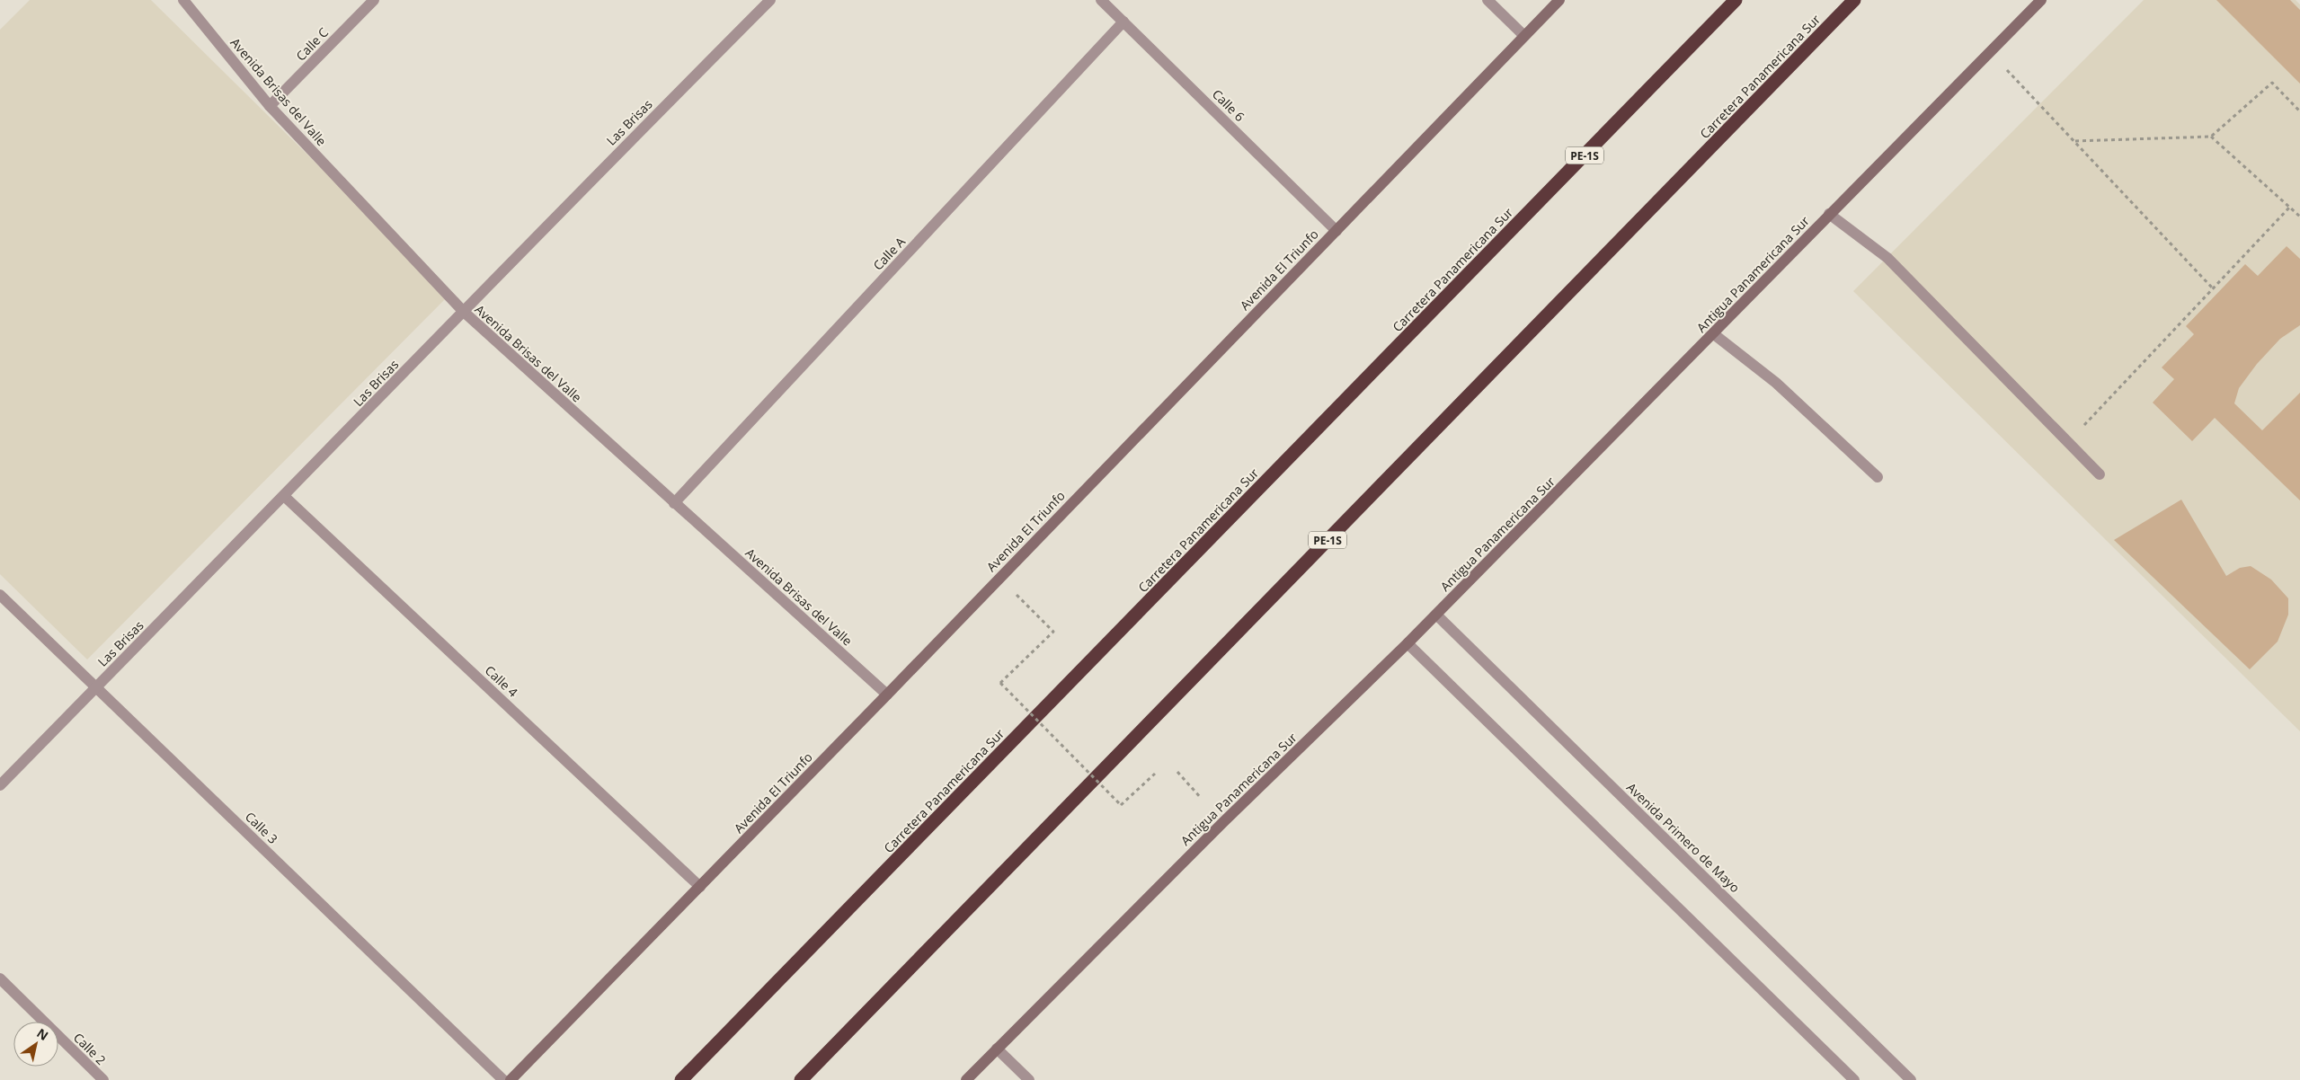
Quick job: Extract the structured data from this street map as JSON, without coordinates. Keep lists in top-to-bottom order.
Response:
{
  "streets": {
    "highway": ["Carretera Panamericana Sur", "PE-1S"],
    "main road": ["Avenida El Triunfo", "Antigua Panamericana Sur"],
    "street": [
      "Calle C",
      "Avenida Brisas del Valle",
      "Calle 6",
      "Las Brisas",
      "Calle A",
      "Calle 4",
      "Calle 3",
      "Avenida Primero de Mayo",
      "Calle 2"
    ]
  },
  "crossings": [
    ["Calle C", "Avenida Brisas del Valle"],
    ["Avenida Brisas del Valle", "Las Brisas"],
    ["Avenida Brisas del Valle", "Calle A"],
    ["Avenida Brisas del Valle", "Avenida El Triunfo"],
    ["Calle 6", "Calle A"],
    ["Calle 6", "Avenida El Triunfo"],
    ["Las Brisas", "Calle 4"],
    ["Las Brisas", "Calle 3"],
    ["Avenida El Triunfo", "Calle 4"],
    ["Antigua Panamericana Sur", "Avenida Primero de Mayo"]
  ],
  "north": "top right"
}
